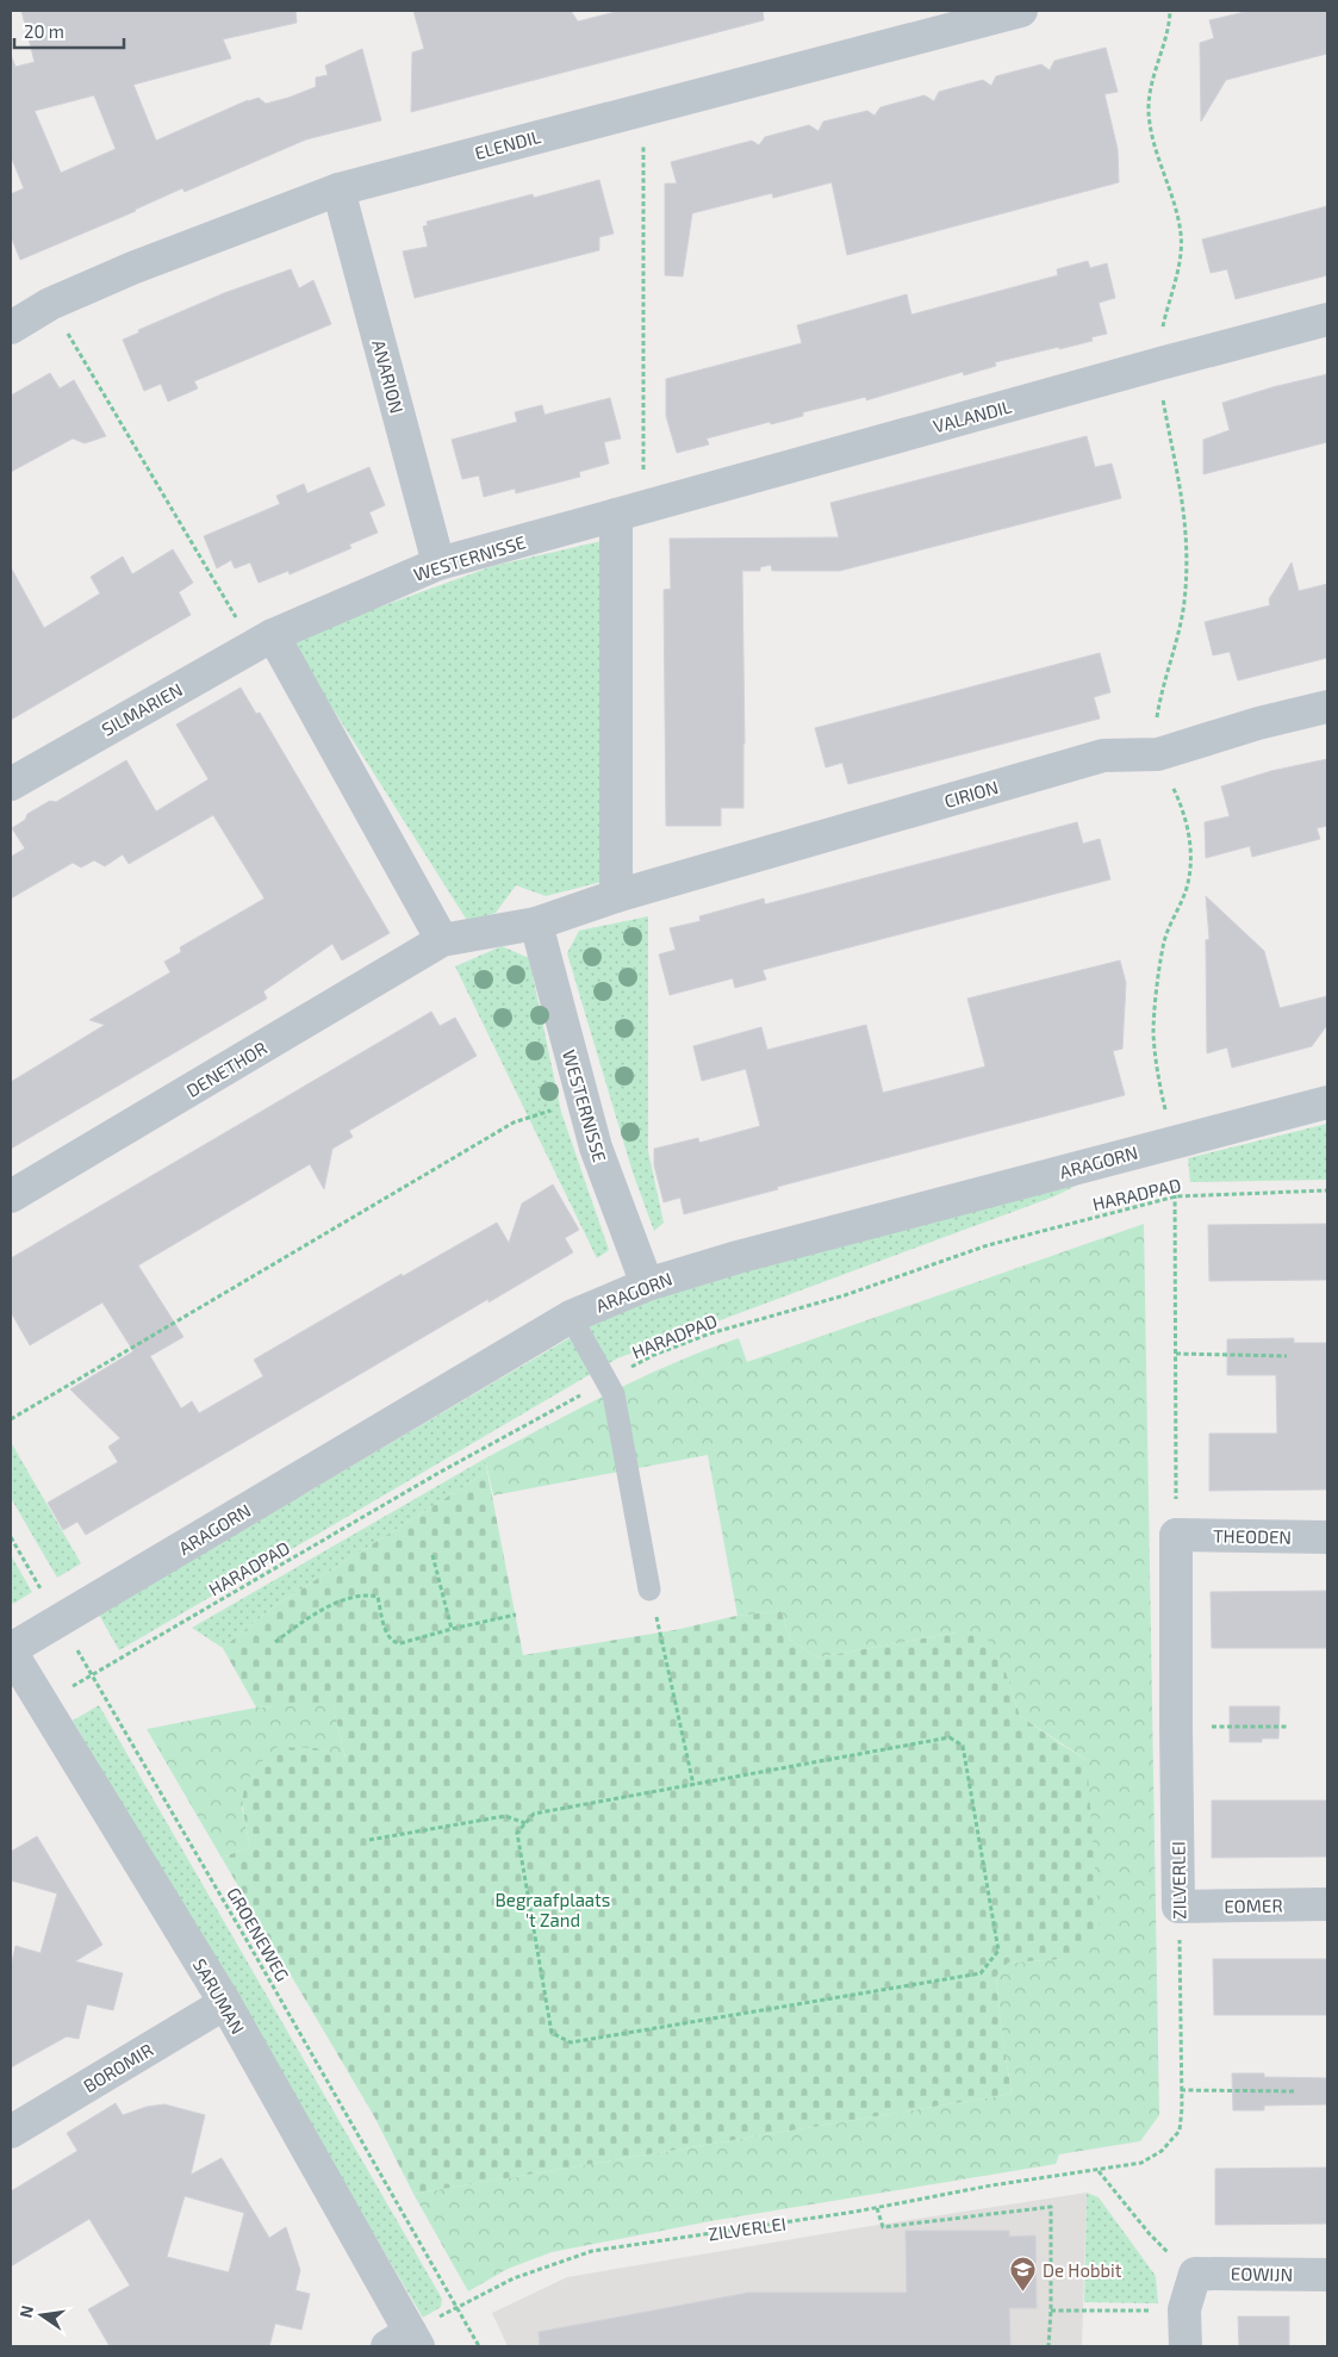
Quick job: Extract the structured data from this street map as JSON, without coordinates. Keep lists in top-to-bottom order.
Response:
{
  "streets": {
    "street": [
      "ELENDIL",
      "ANARION",
      "VALANDIL",
      "WESTERNISSE",
      "SILMARIEN",
      "CIRION",
      "DENETHOR",
      "ARAGORN",
      "THEODEN",
      "ZILVERLEI",
      "EOMER",
      "SARUMAN",
      "BOROMIR",
      "EOWIJN"
    ],
    "path": ["HARADPAD", "GROENEWEG"]
  },
  "crossings": [
    ["ELENDIL", "ANARION"],
    ["ANARION", "WESTERNISSE"],
    ["VALANDIL", "WESTERNISSE"],
    ["WESTERNISSE", "SILMARIEN"],
    ["WESTERNISSE", "ARAGORN"],
    ["ARAGORN", "GROENEWEG"],
    ["ARAGORN", "SARUMAN"],
    ["HARADPAD", "GROENEWEG"],
    ["THEODEN", "ZILVERLEI"],
    ["ZILVERLEI", "EOMER"],
    ["ZILVERLEI", "GROENEWEG"],
    ["ZILVERLEI", "SARUMAN"],
    ["SARUMAN", "BOROMIR"]
  ],
  "parks": ["Begraafplaats 't Zand"],
  "places": {
    "school or university": ["De Hobbit"]
  },
  "scale_bar": "20 m",
  "north": "left"
}
